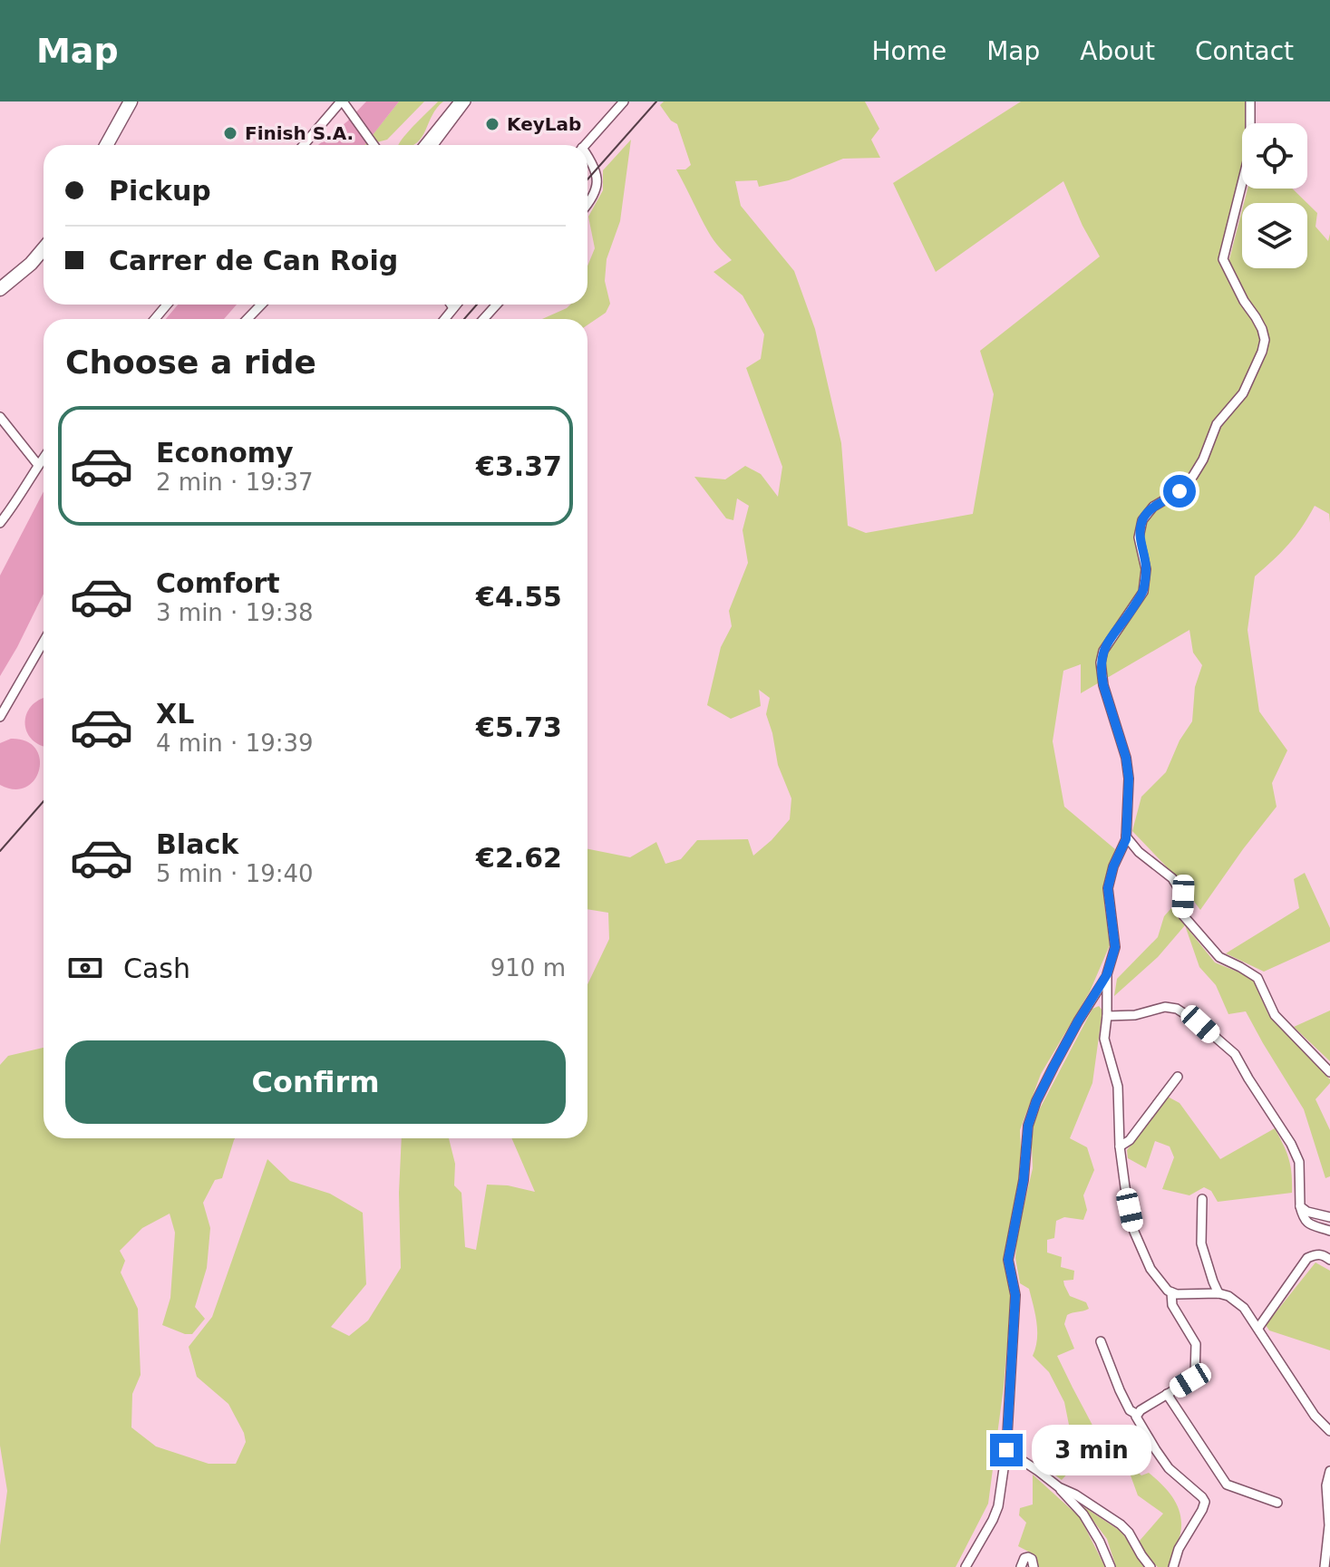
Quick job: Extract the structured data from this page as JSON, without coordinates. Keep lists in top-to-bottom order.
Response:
{
  "places": ["KeyLab", "Finish S.A."],
  "page": {
    "header": "Map",
    "nav": [
      "Home",
      "Map",
      "About",
      "Contact"
    ],
    "banner": ["Pickup", "Carrer de Can Roig"],
    "heading": "Choose a ride",
    "list": [
      {
        "name": "Economy",
        "note": "2 min · 19:37",
        "value": "€3.37"
      },
      {
        "name": "Comfort",
        "note": "3 min · 19:38",
        "value": "€4.55"
      },
      {
        "name": "XL",
        "note": "4 min · 19:39",
        "value": "€5.73"
      },
      {
        "name": "Black",
        "note": "5 min · 19:40",
        "value": "€2.62"
      }
    ],
    "pay": ["Cash", "910 m"],
    "buttons": "Confirm",
    "bubble": "3 min"
  }
}
